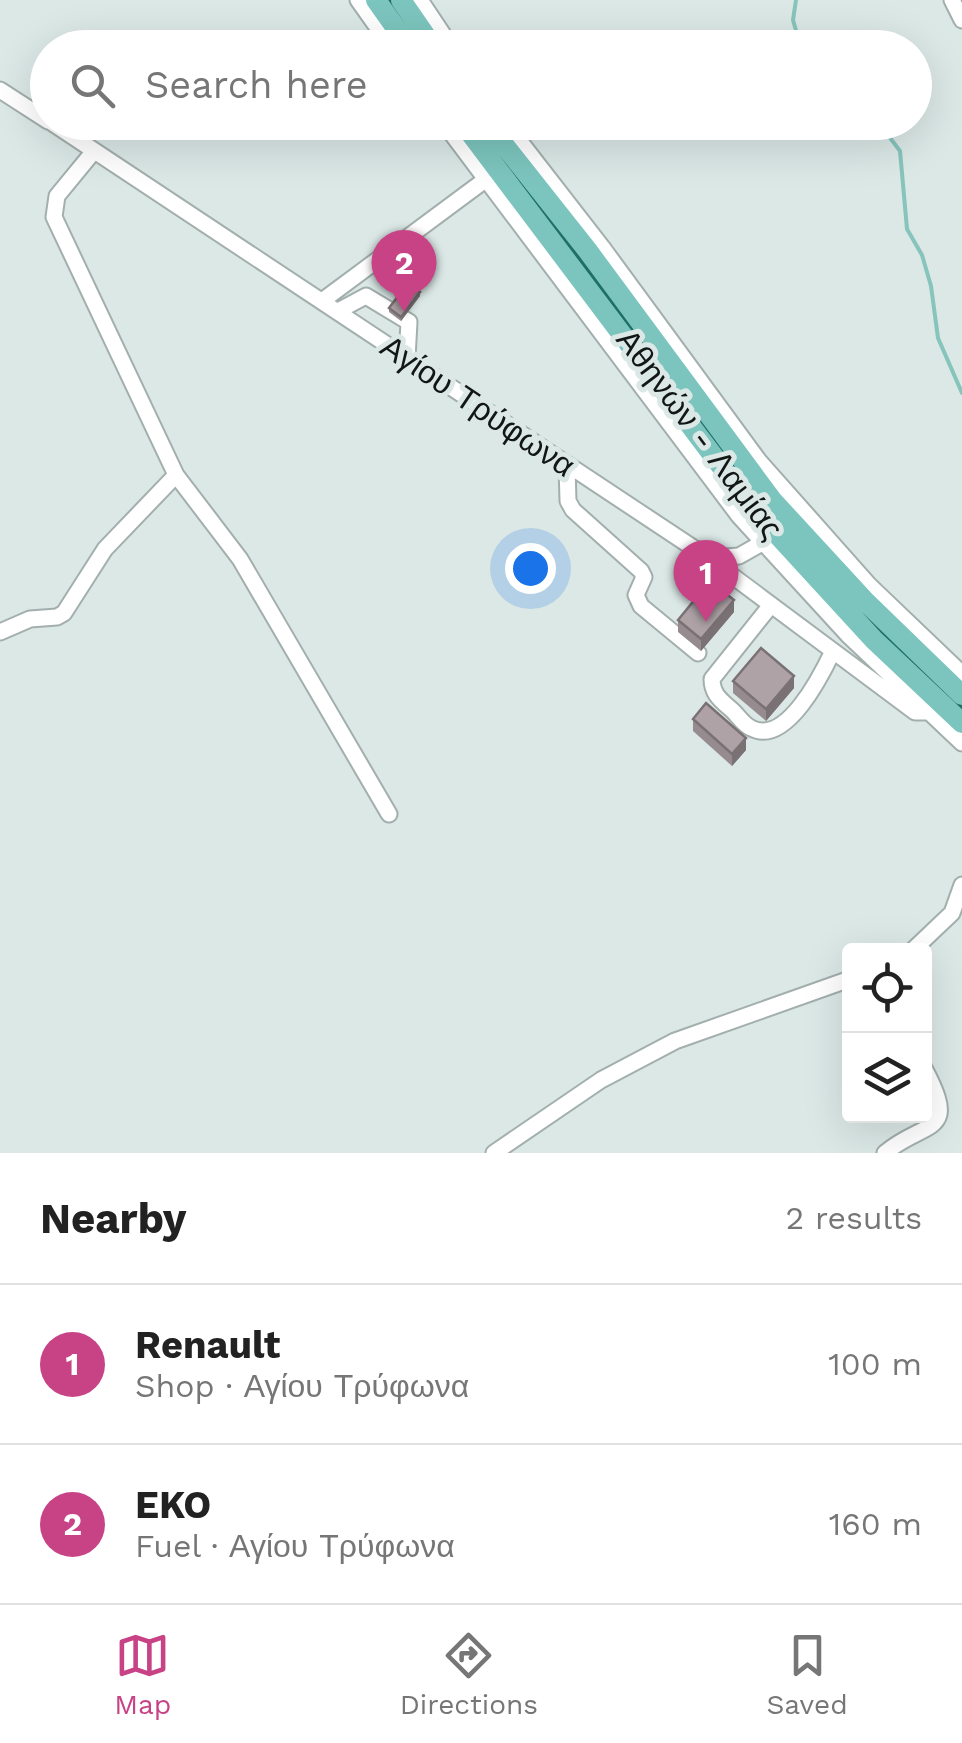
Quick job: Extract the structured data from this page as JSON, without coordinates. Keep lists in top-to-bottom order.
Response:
{
  "streets": {
    "main road": ["Αθηνών - Λαμίας"],
    "street": ["Αγίου Τρύφωνα"]
  },
  "page": {
    "search": "Search here",
    "pins": ["2", "1"],
    "heading": ["Nearby", "2 results"],
    "list": [
      {
        "mark": "1",
        "name": "Renault",
        "note": "Shop · Αγίου Τρύφωνα",
        "value": "100 m"
      },
      {
        "mark": "2",
        "name": "EKO",
        "note": "Fuel · Αγίου Τρύφωνα",
        "value": "160 m"
      }
    ],
    "nav": ["Map", "Directions", "Saved"]
  }
}
